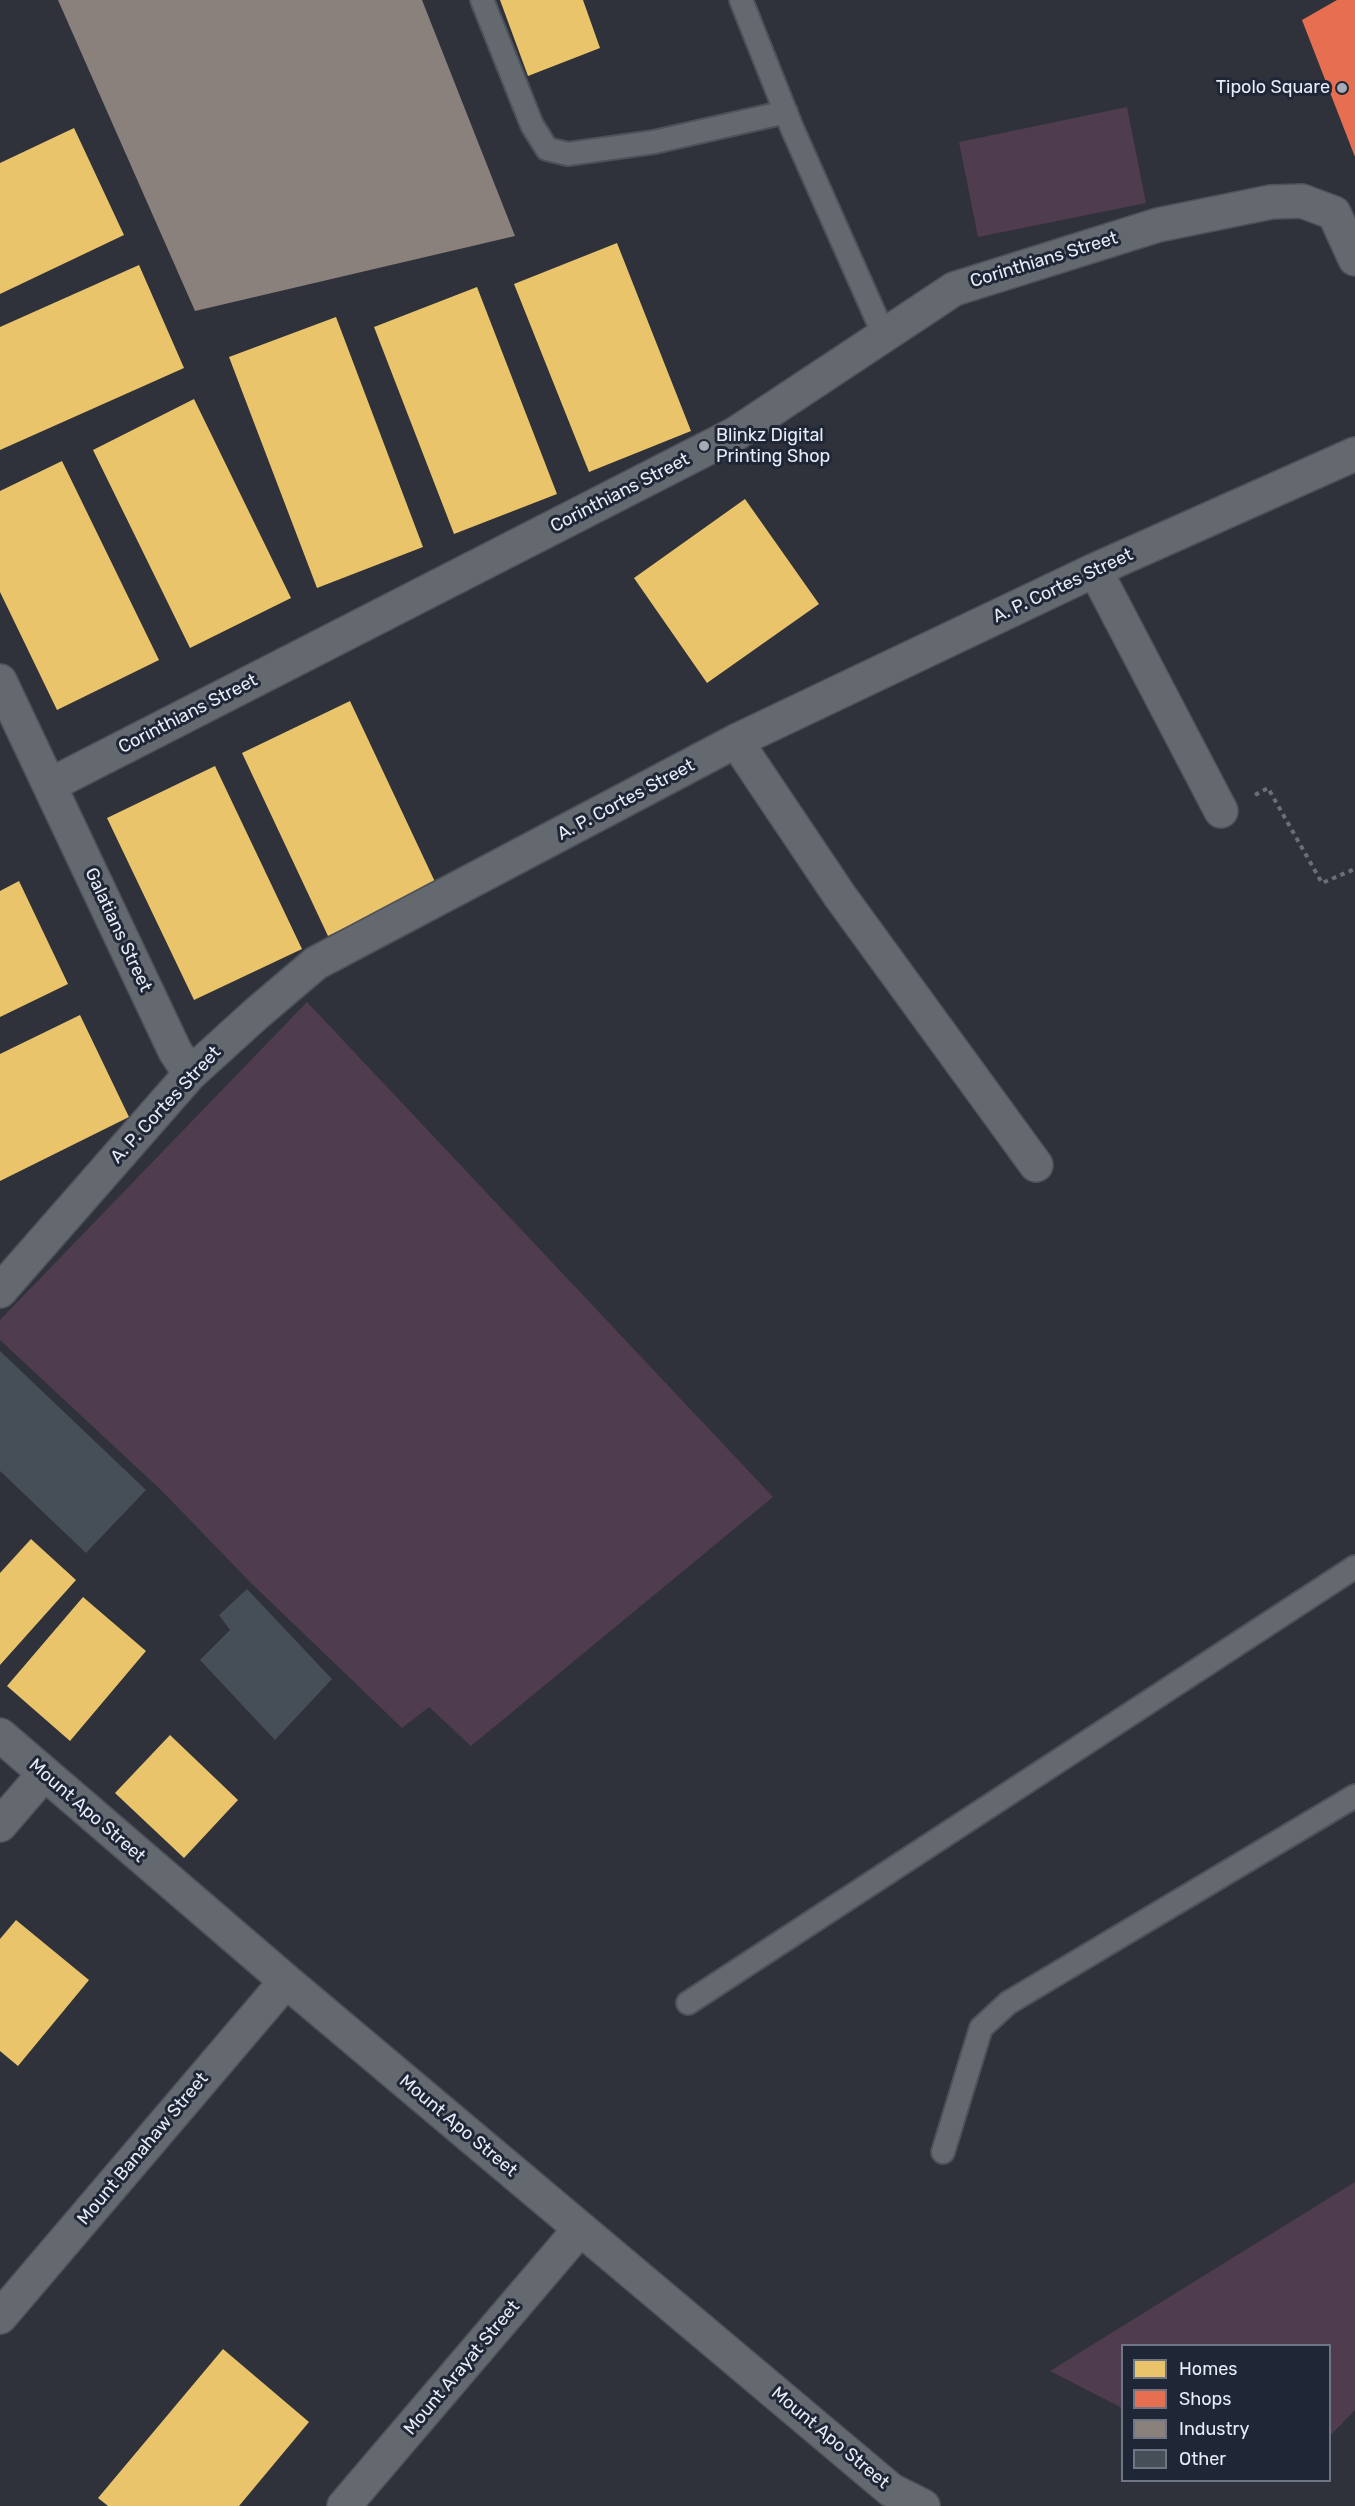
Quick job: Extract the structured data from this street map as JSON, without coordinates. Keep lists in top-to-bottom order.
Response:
{
  "streets": {
    "street": [
      "Corinthians Street",
      "A. P. Cortes Street",
      "Galatians Street",
      "Mount Apo Street",
      "Mount Banahaw Street",
      "Mount Arayat Street"
    ]
  },
  "crossings": [
    ["Corinthians Street", "Galatians Street"],
    ["A. P. Cortes Street", "Galatians Street"],
    ["Mount Apo Street", "Mount Banahaw Street"],
    ["Mount Apo Street", "Mount Arayat Street"]
  ],
  "places": ["Tipolo Square", "Blinkz Digital Printing Shop"],
  "legend": [
    "Homes",
    "Shops",
    "Industry",
    "Other"
  ]
}
